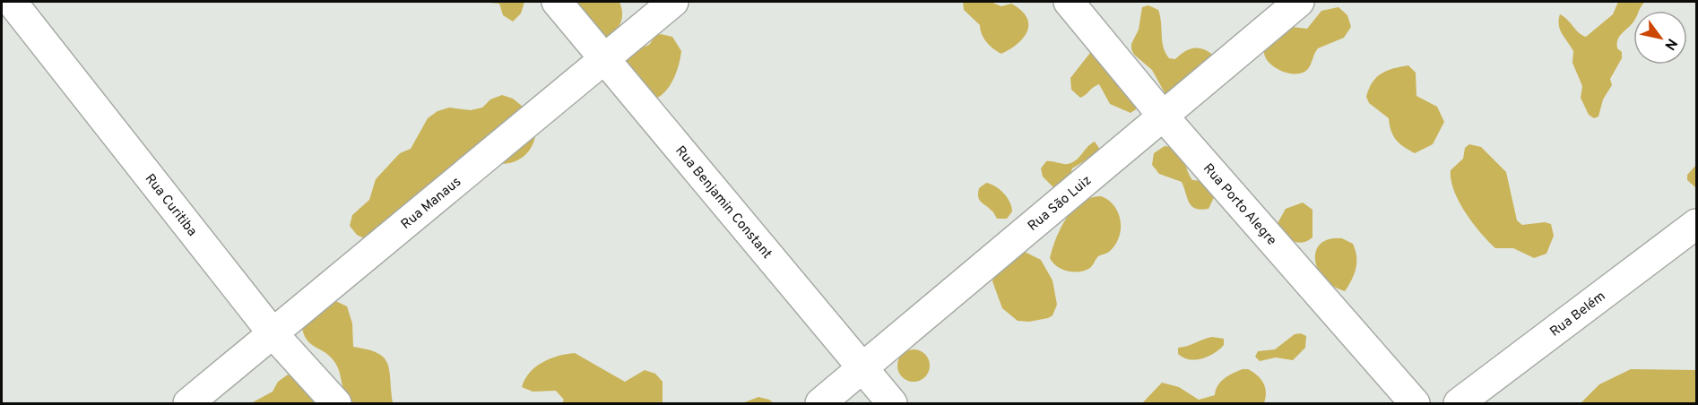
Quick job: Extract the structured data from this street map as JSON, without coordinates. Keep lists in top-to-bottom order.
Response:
{
  "streets": {
    "street": [
      "Rua São Luiz",
      "Rua Manaus",
      "Rua Benjamin Constant",
      "Rua Curitiba",
      "Rua Porto Alegre",
      "Rua Belém"
    ]
  },
  "crossings": [
    ["Rua São Luiz", "Rua Benjamin Constant"],
    ["Rua São Luiz", "Rua Porto Alegre"],
    ["Rua Manaus", "Rua Benjamin Constant"],
    ["Rua Manaus", "Rua Curitiba"]
  ],
  "north": "bottom right"
}
